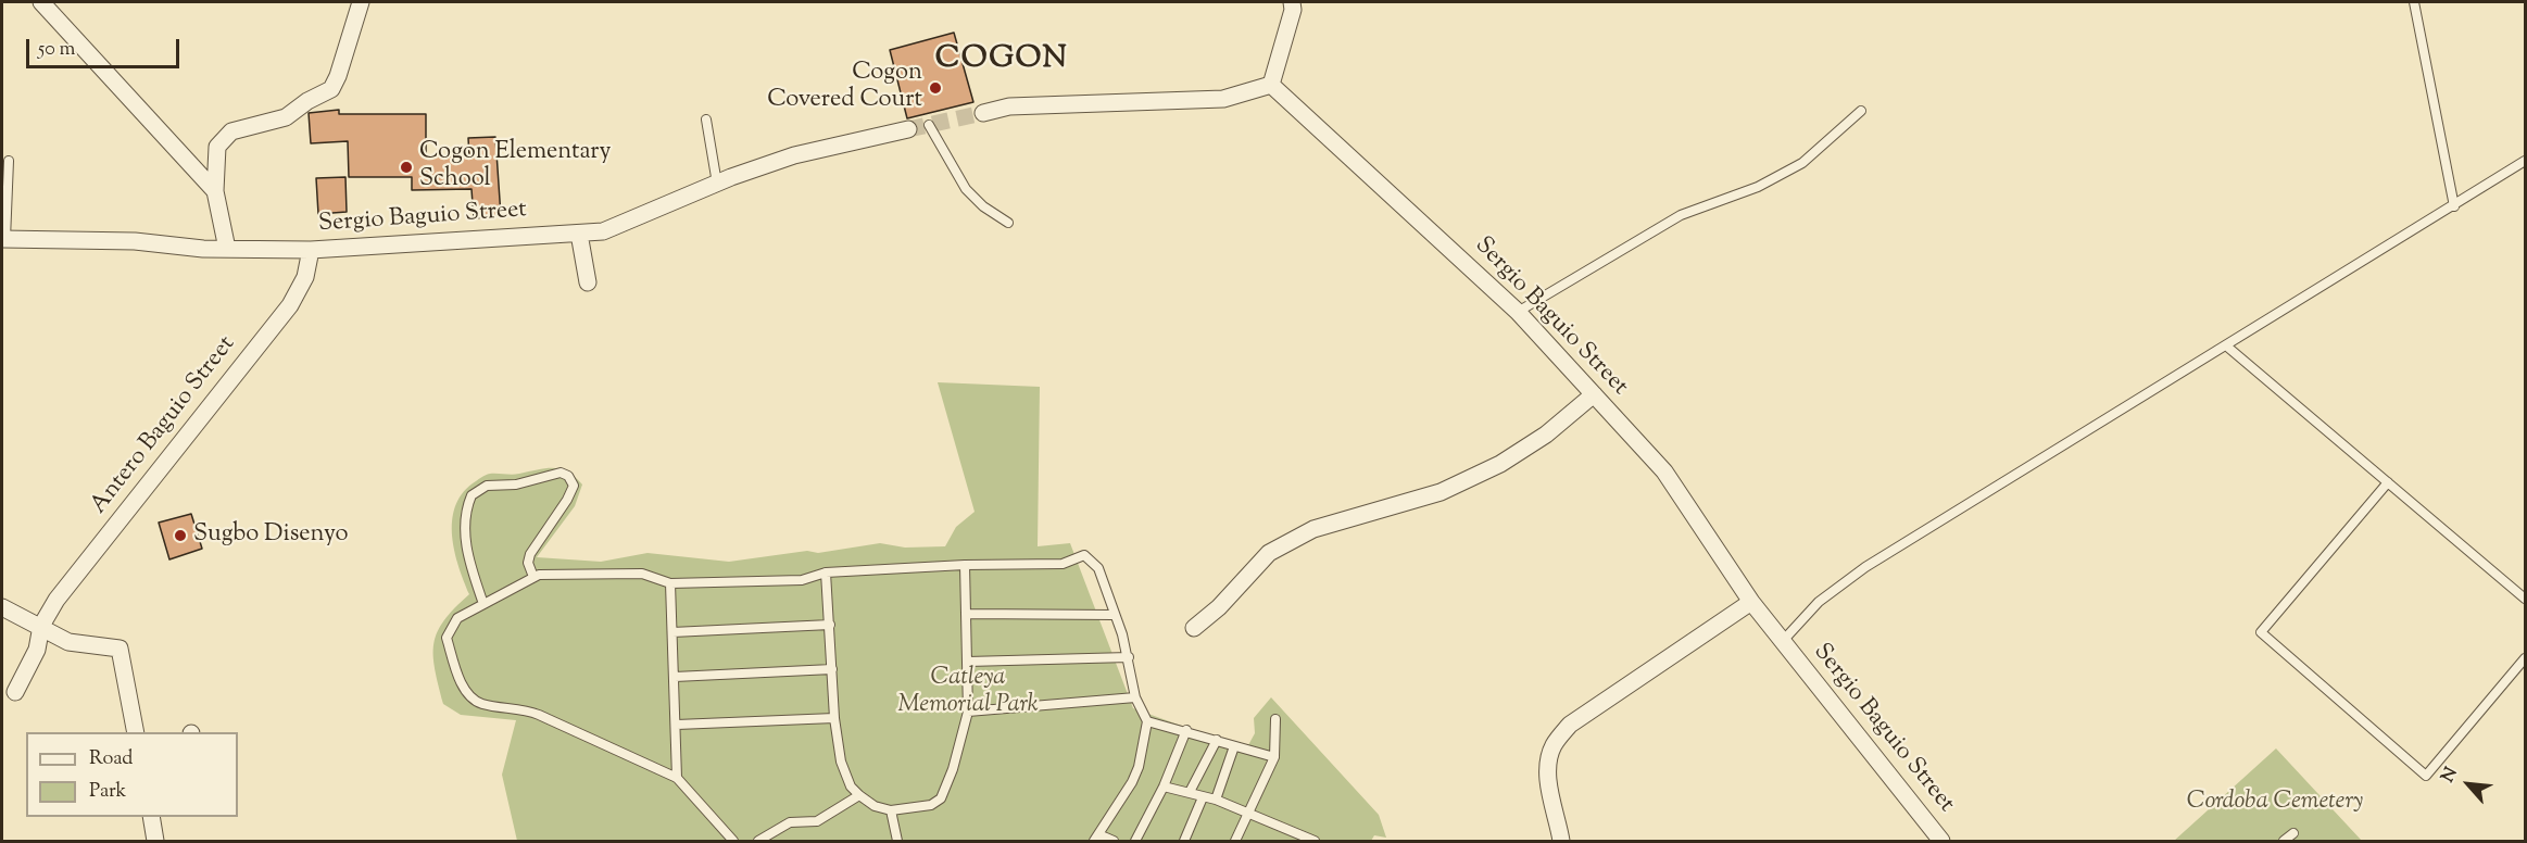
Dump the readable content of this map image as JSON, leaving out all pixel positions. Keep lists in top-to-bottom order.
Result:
{
  "streets": {
    "street": ["Sergio Baguio Street", "Antero Baguio Street"]
  },
  "crossings": [
    ["Sergio Baguio Street", "Antero Baguio Street"]
  ],
  "districts": ["COGON"],
  "parks": ["Catleya Memorial Park", "Cordoba Cemetery"],
  "places": ["Cogon Covered Court", "Cogon Elementary School", "Sugbo Disenyo"],
  "legend": ["Road", "Park"],
  "scale_bar": "50 m",
  "north": "top left"
}
